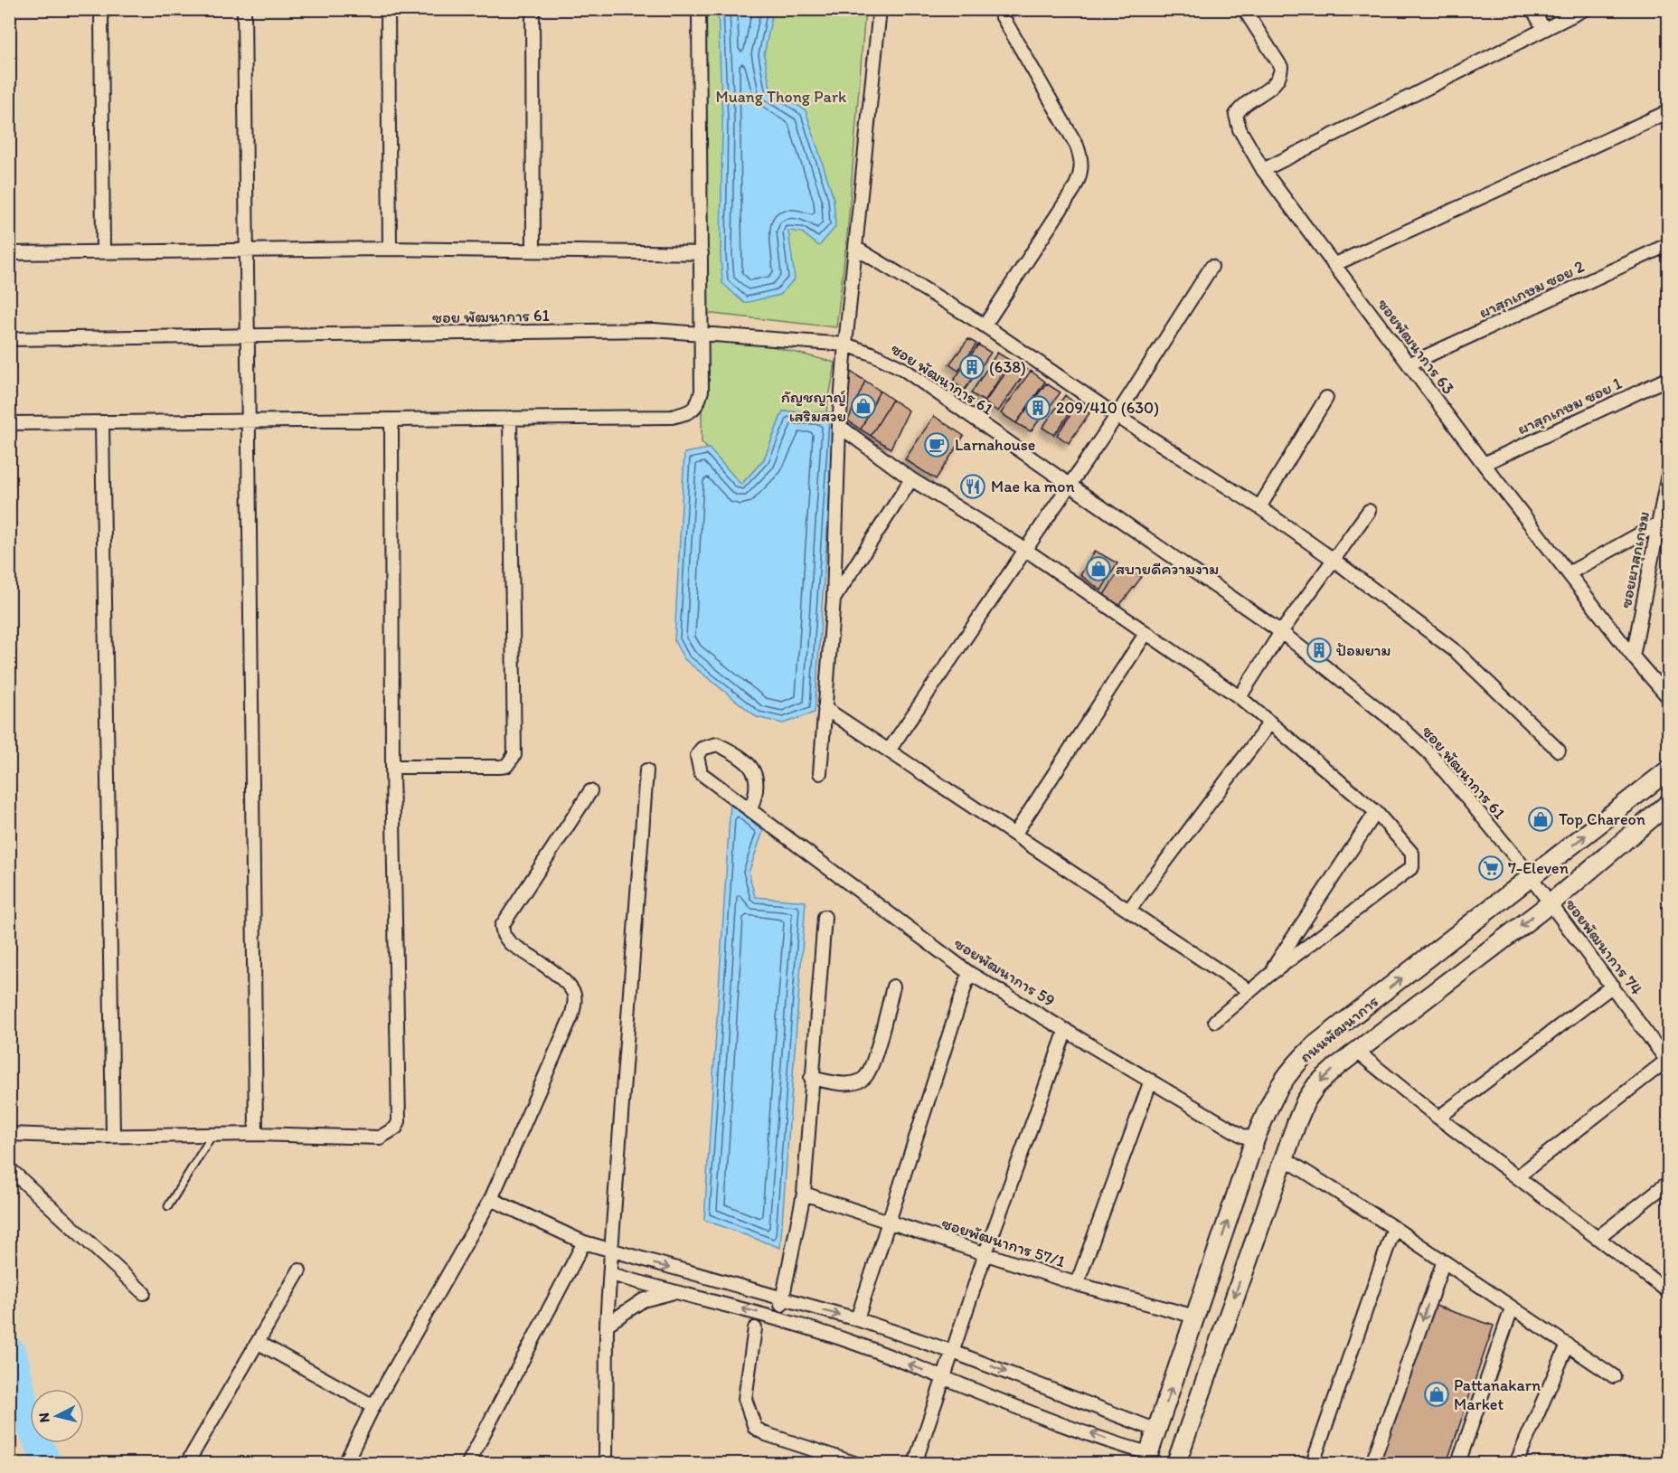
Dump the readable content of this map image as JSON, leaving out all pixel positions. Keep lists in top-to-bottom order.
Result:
{
  "streets": {
    "main road": ["ถนนพัฒนาการ"],
    "street": [
      "ผาสุกเกษม ซอย 2",
      "ซอย พัฒนาการ 61",
      "ซอยพัฒนาการ 63",
      "ผาสุกเกษม ซอย 1",
      "ซอยผาสุกเกษม",
      "ซอยพัฒนาการ 74",
      "ซอยพัฒนาการ 59",
      "ซอยพัฒนาการ 57/1"
    ]
  },
  "crossings": [
    ["ผาสุกเกษม ซอย 2", "ซอยพัฒนาการ 63"],
    ["ซอย พัฒนาการ 61", "ซอยพัฒนาการ 74"],
    ["ซอย พัฒนาการ 61", "ถนนพัฒนาการ"],
    ["ซอยพัฒนาการ 63", "ผาสุกเกษม ซอย 1"],
    ["ซอยพัฒนาการ 63", "ซอยผาสุกเกษม"],
    ["ซอยพัฒนาการ 74", "ถนนพัฒนาการ"],
    ["ซอยพัฒนาการ 59", "ถนนพัฒนาการ"],
    ["ถนนพัฒนาการ", "ซอยพัฒนาการ 57/1"]
  ],
  "parks": ["Muang Thong Park"],
  "places": {
    "building": ["(638)", "209/410 (630)", "ป้อมยาม"],
    "shop": [
      "กัญชญาญ์ เสริมสวย",
      "สบายดีความงาม",
      "Top Chareon",
      "Pattanakarn Market"
    ],
    "cafe": ["Larnahouse"],
    "restaurant": ["Mae ka mon"],
    "supermarket": ["7-Eleven"]
  },
  "north": "left"
}
